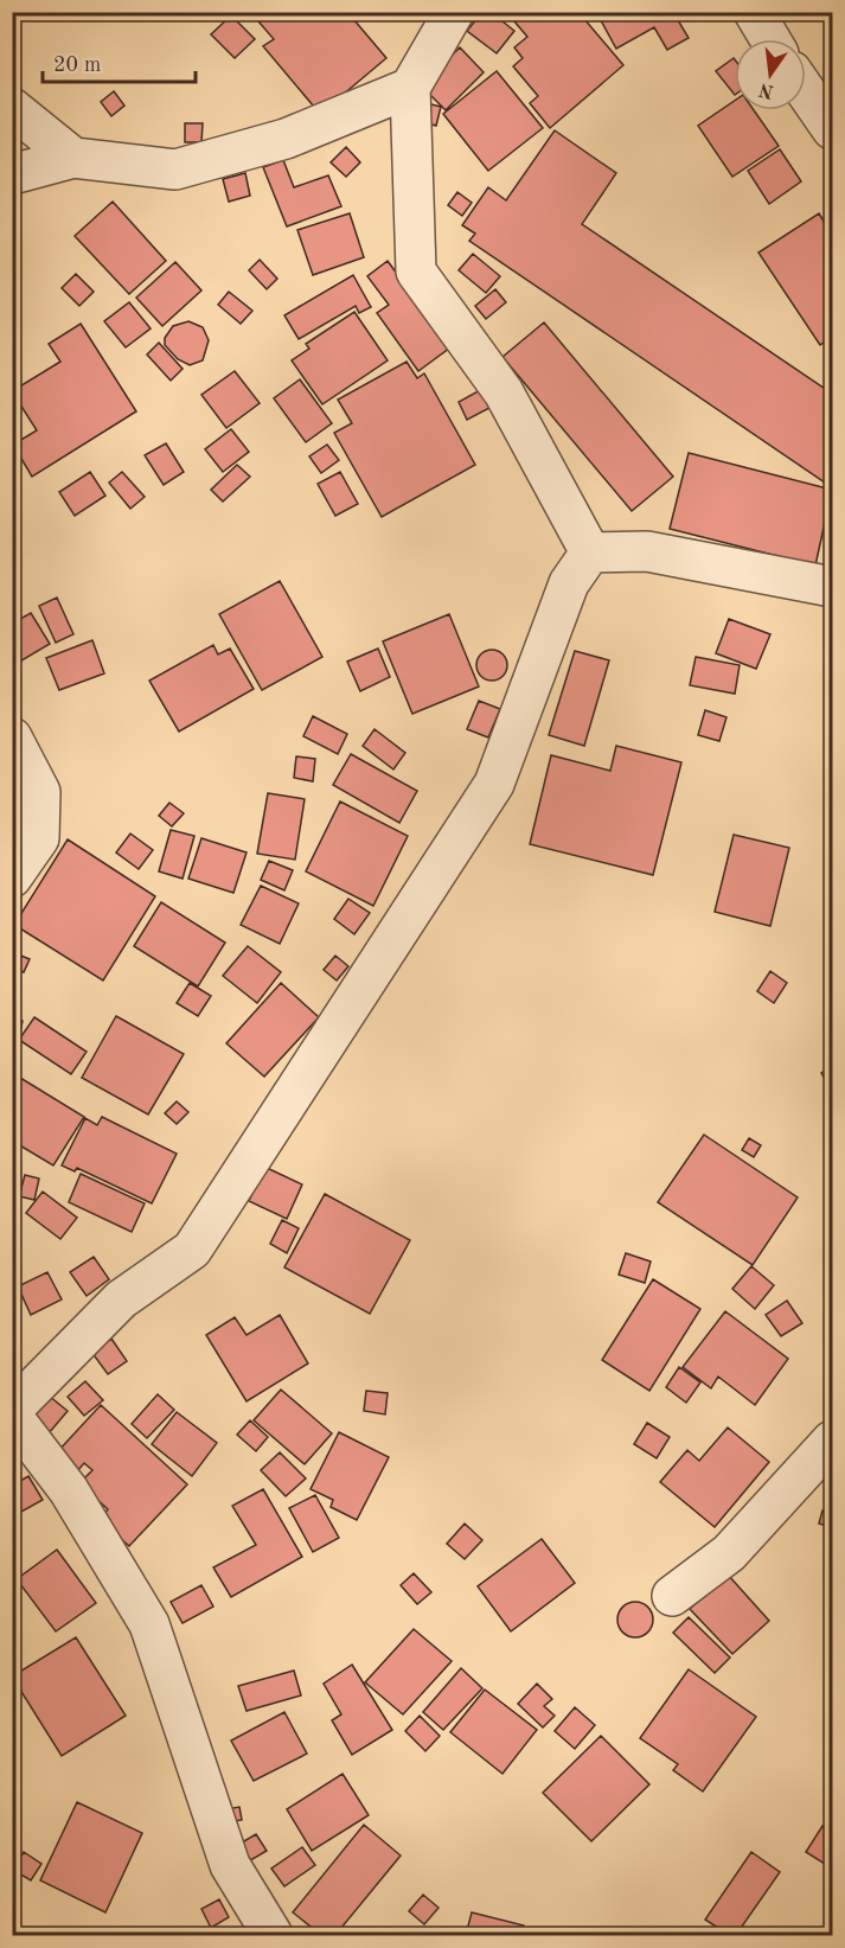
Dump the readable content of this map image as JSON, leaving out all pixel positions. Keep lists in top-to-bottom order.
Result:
{
  "scale_bar": "20 m",
  "north": "bottom"
}
